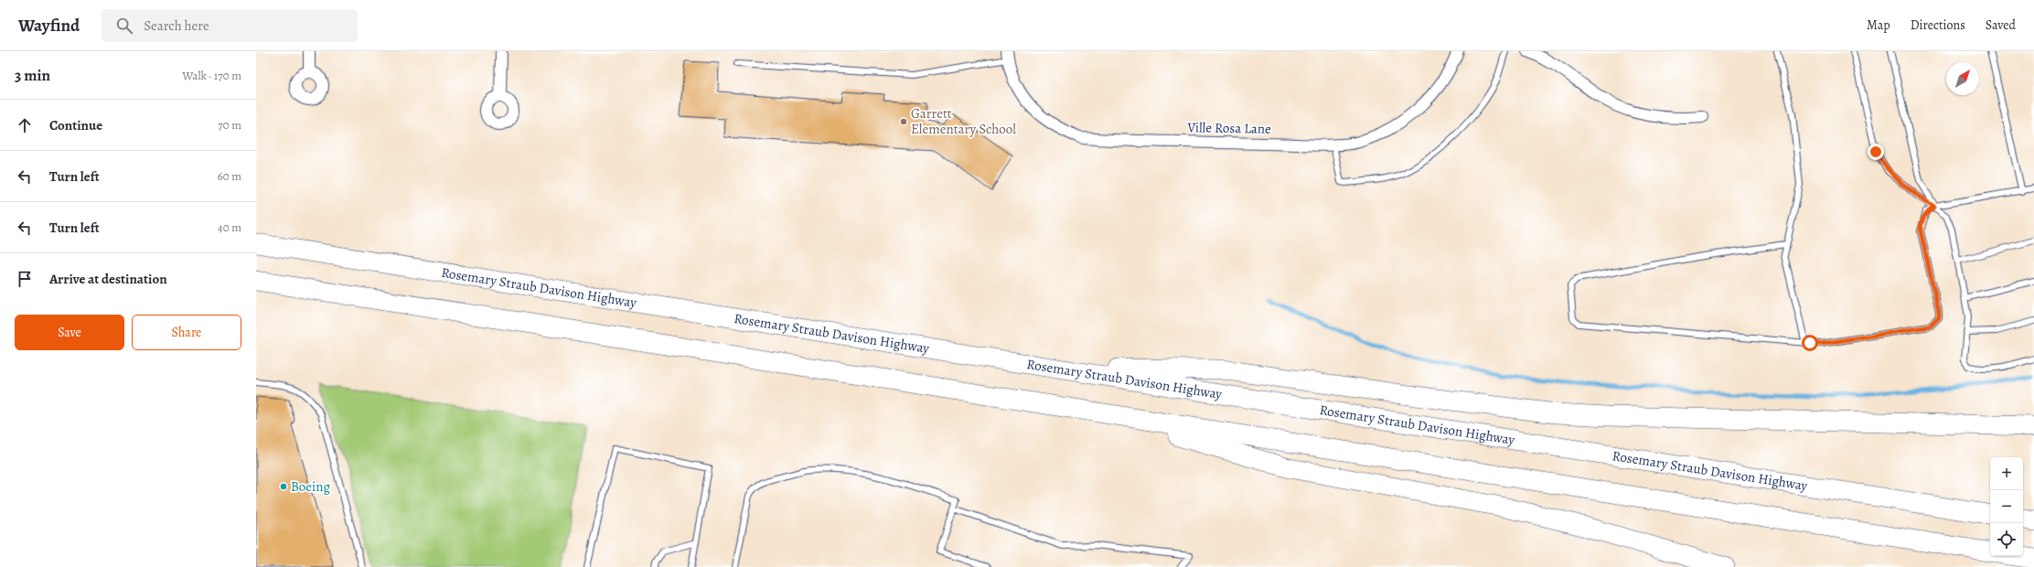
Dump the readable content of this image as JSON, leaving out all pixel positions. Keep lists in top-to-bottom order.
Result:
{
  "streets": {
    "highway": ["Rosemary Straub Davison Highway"],
    "street": ["Ville Rosa Lane"]
  },
  "places": ["Garrett Elementary School", "Boeing"],
  "north": "top right",
  "page": {
    "header": "Wayfind",
    "search": "Search here",
    "nav": ["Map", "Directions", "Saved"],
    "heading": ["3 min", "Walk · 170 m"],
    "list": [
      ["Continue", "70 m"],
      ["Turn left", "60 m"],
      ["Turn left", "40 m"],
      "Arrive at destination"
    ],
    "buttons": ["Save", "Share"],
    "map_buttons": ["+", "−"]
  }
}
